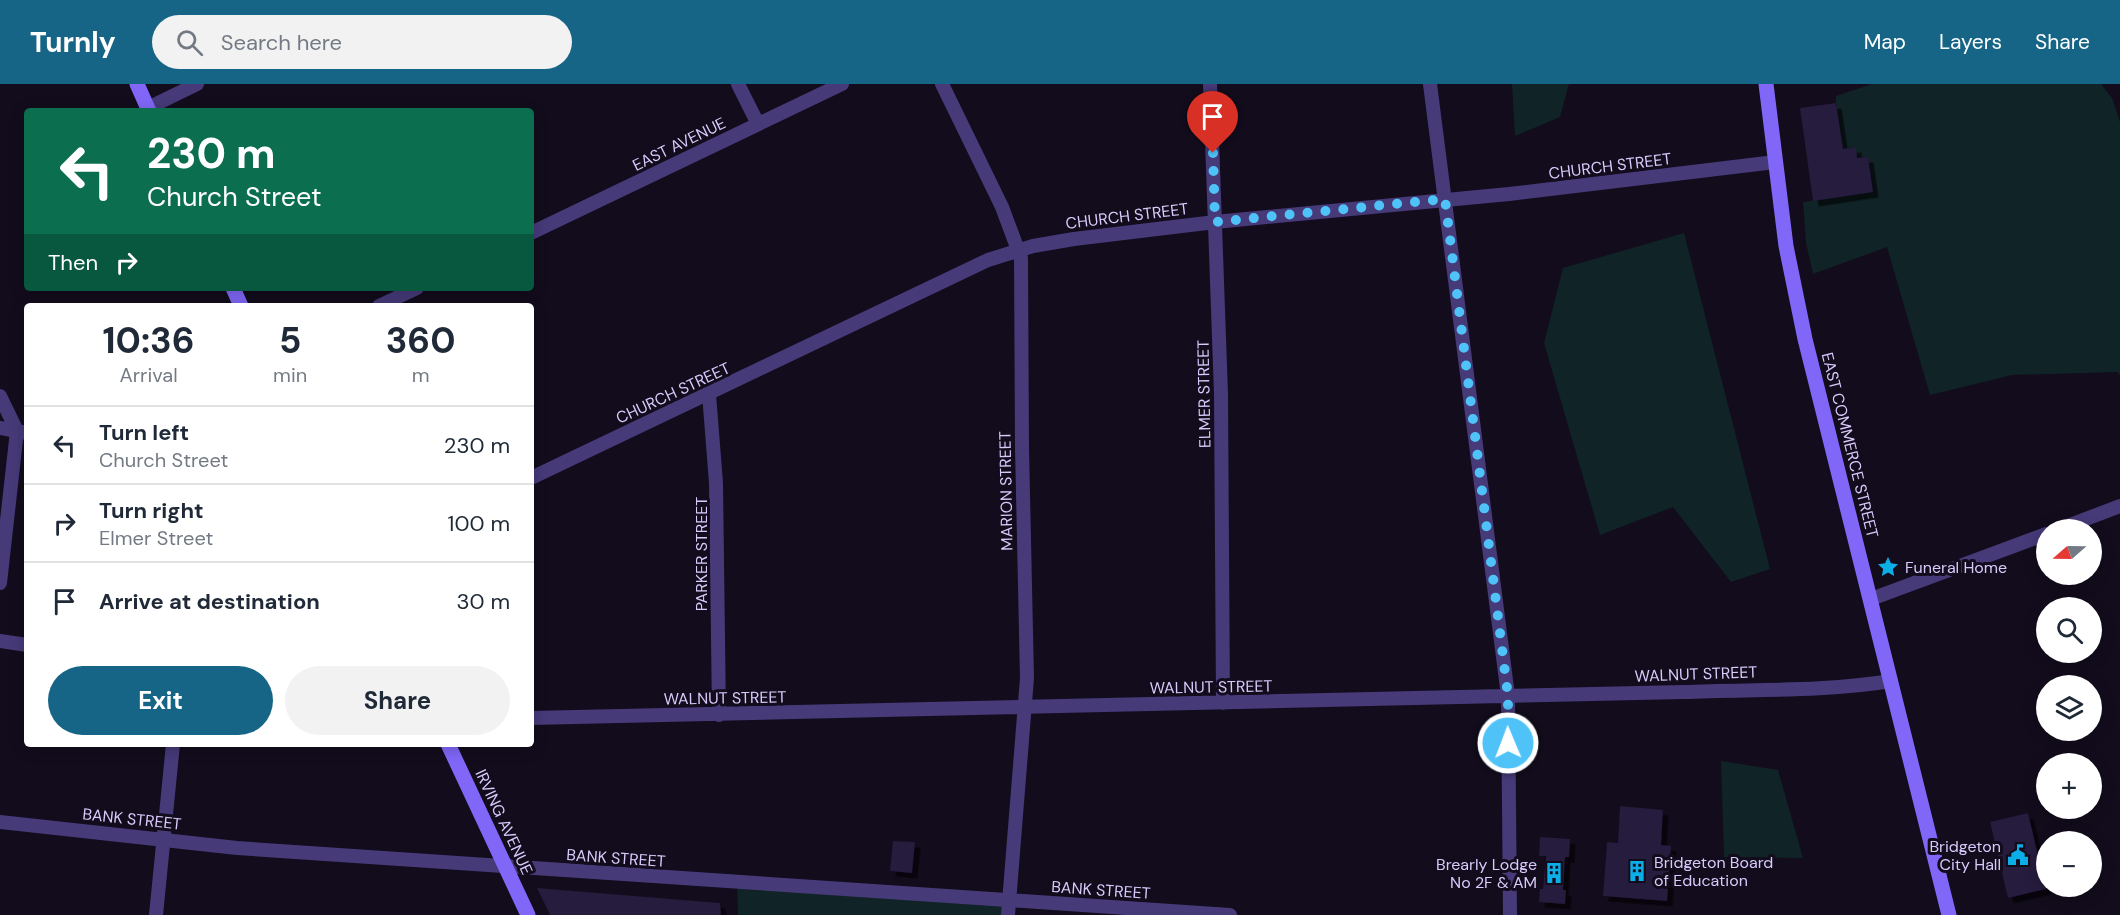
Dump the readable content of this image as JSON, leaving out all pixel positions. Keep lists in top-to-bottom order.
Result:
{
  "streets": {
    "street": [
      "EAST AVENUE",
      "CHURCH STREET",
      "ELMER STREET",
      "EAST COMMERCE STREET",
      "MARION STREET",
      "PARKER STREET",
      "WALNUT STREET",
      "BANK STREET",
      "IRVING AVENUE"
    ]
  },
  "crossings": [
    ["CHURCH STREET", "ELMER STREET"],
    ["CHURCH STREET", "EAST COMMERCE STREET"],
    ["CHURCH STREET", "MARION STREET"],
    ["CHURCH STREET", "PARKER STREET"],
    ["ELMER STREET", "WALNUT STREET"],
    ["EAST COMMERCE STREET", "WALNUT STREET"],
    ["MARION STREET", "WALNUT STREET"],
    ["MARION STREET", "BANK STREET"],
    ["PARKER STREET", "WALNUT STREET"],
    ["BANK STREET", "IRVING AVENUE"]
  ],
  "places": {
    "place": ["Funeral Home"],
    "public building": ["Bridgeton City Hall"],
    "building": ["Bridgeton Board of Education", "Brearly Lodge No 2F & AM"]
  },
  "north": "left",
  "page": {
    "header": "Turnly",
    "search": "Search here",
    "nav": ["Map", "Layers", "Share"],
    "turn": ["230 m", "Church Street"],
    "then": "Then",
    "eta": [
      "10:36",
      "Arrival",
      "5",
      "min",
      "360",
      "m"
    ],
    "list": [
      {
        "name": "Turn left",
        "note": "Church Street",
        "value": "230 m"
      },
      {
        "name": "Turn right",
        "note": "Elmer Street",
        "value": "100 m"
      },
      {
        "name": "Arrive at destination",
        "value": "30 m"
      }
    ],
    "map_buttons": ["+", "−"],
    "buttons": ["Exit", "Share"]
  }
}
